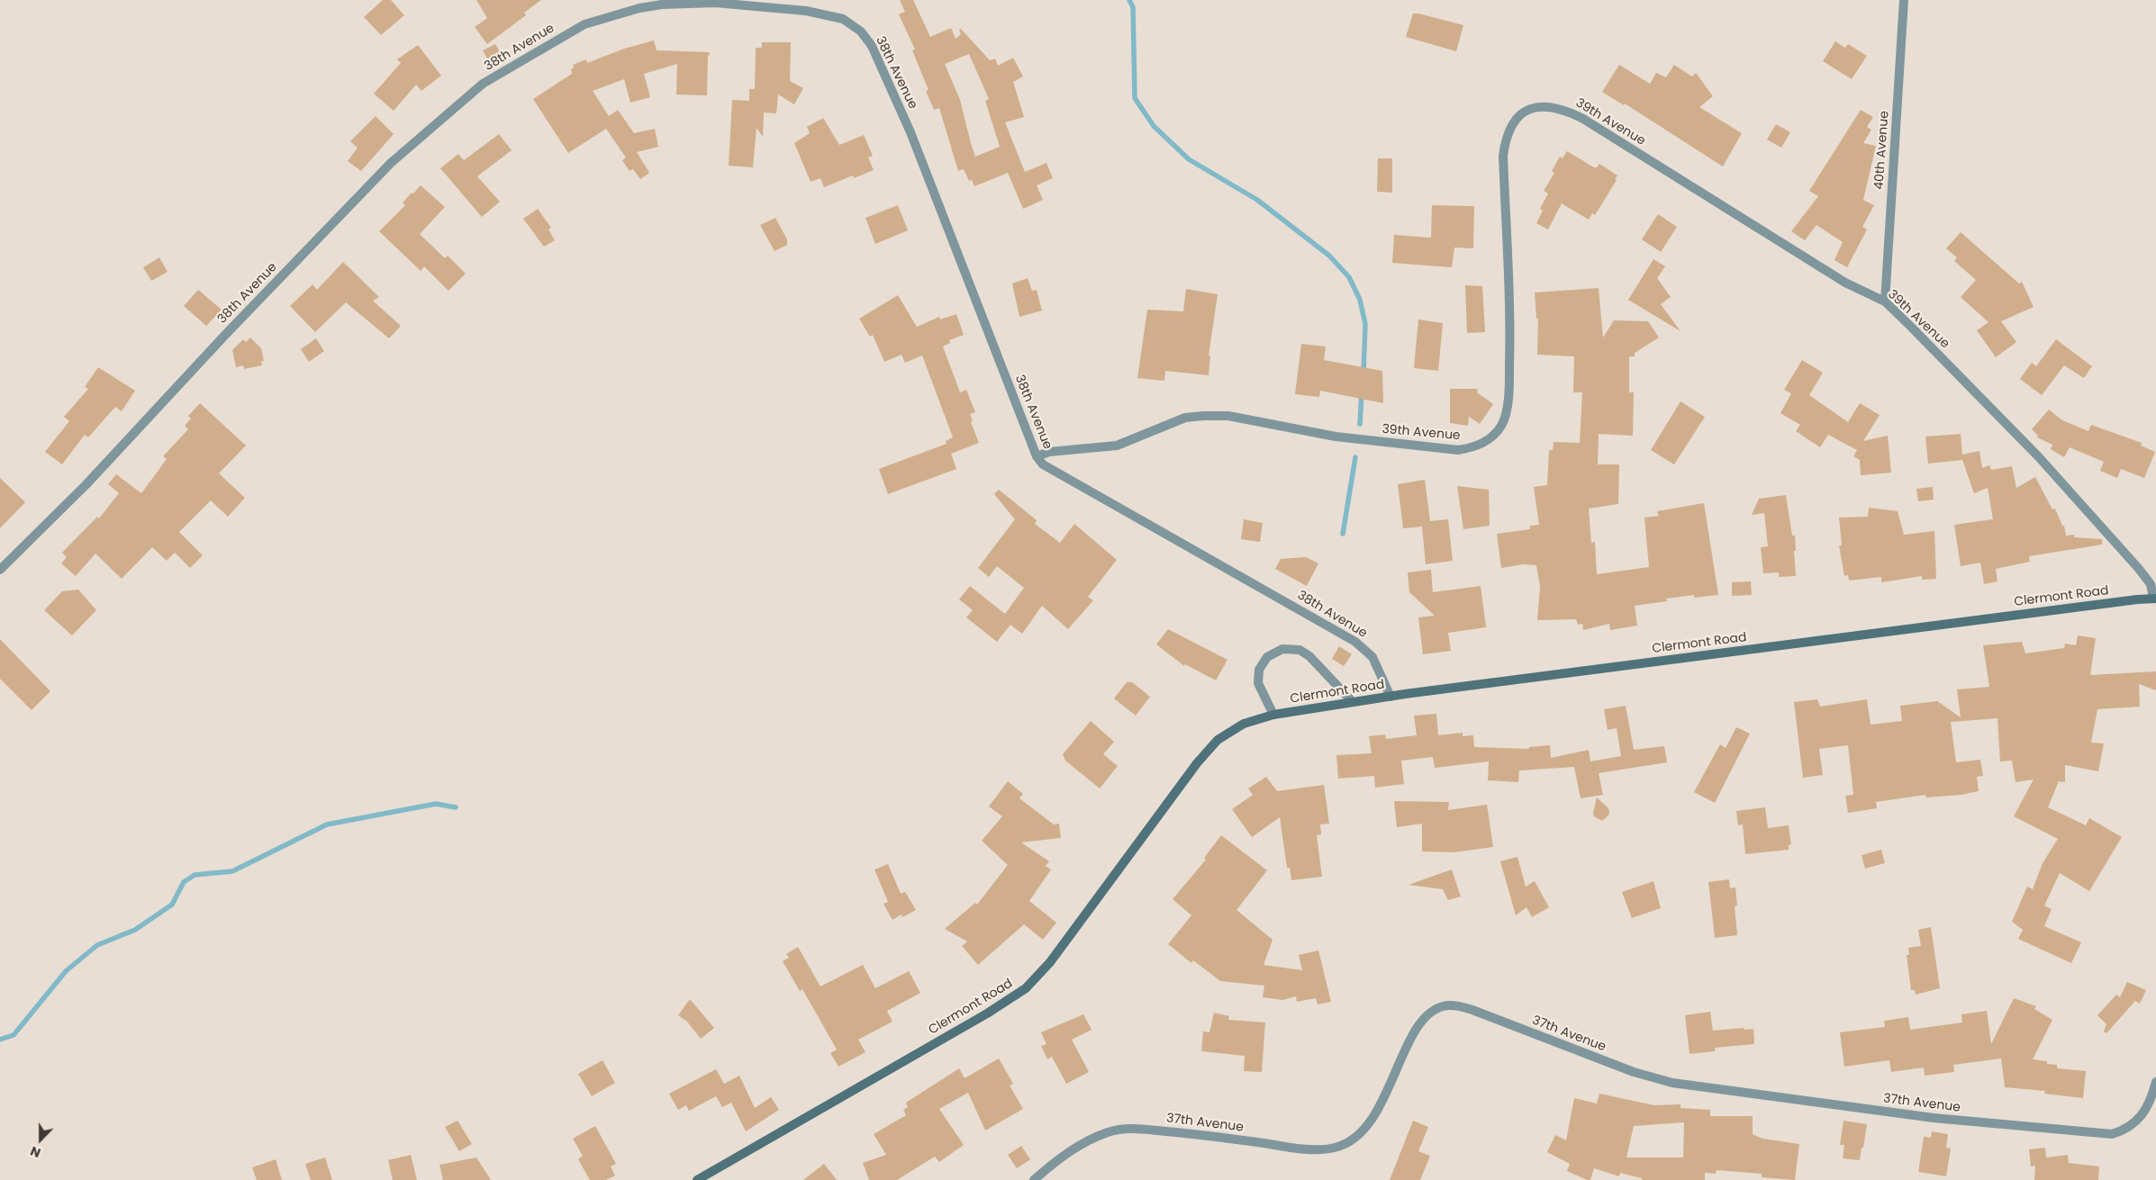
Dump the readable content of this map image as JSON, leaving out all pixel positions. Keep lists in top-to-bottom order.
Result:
{
  "streets": {
    "street": [
      "38th Avenue",
      "39th Avenue",
      "40th Avenue",
      "Clermont Road",
      "37th Avenue"
    ]
  },
  "crossings": [
    ["38th Avenue", "39th Avenue"],
    ["38th Avenue", "Clermont Road"],
    ["39th Avenue", "40th Avenue"],
    ["39th Avenue", "Clermont Road"]
  ],
  "north": "bottom"
}
